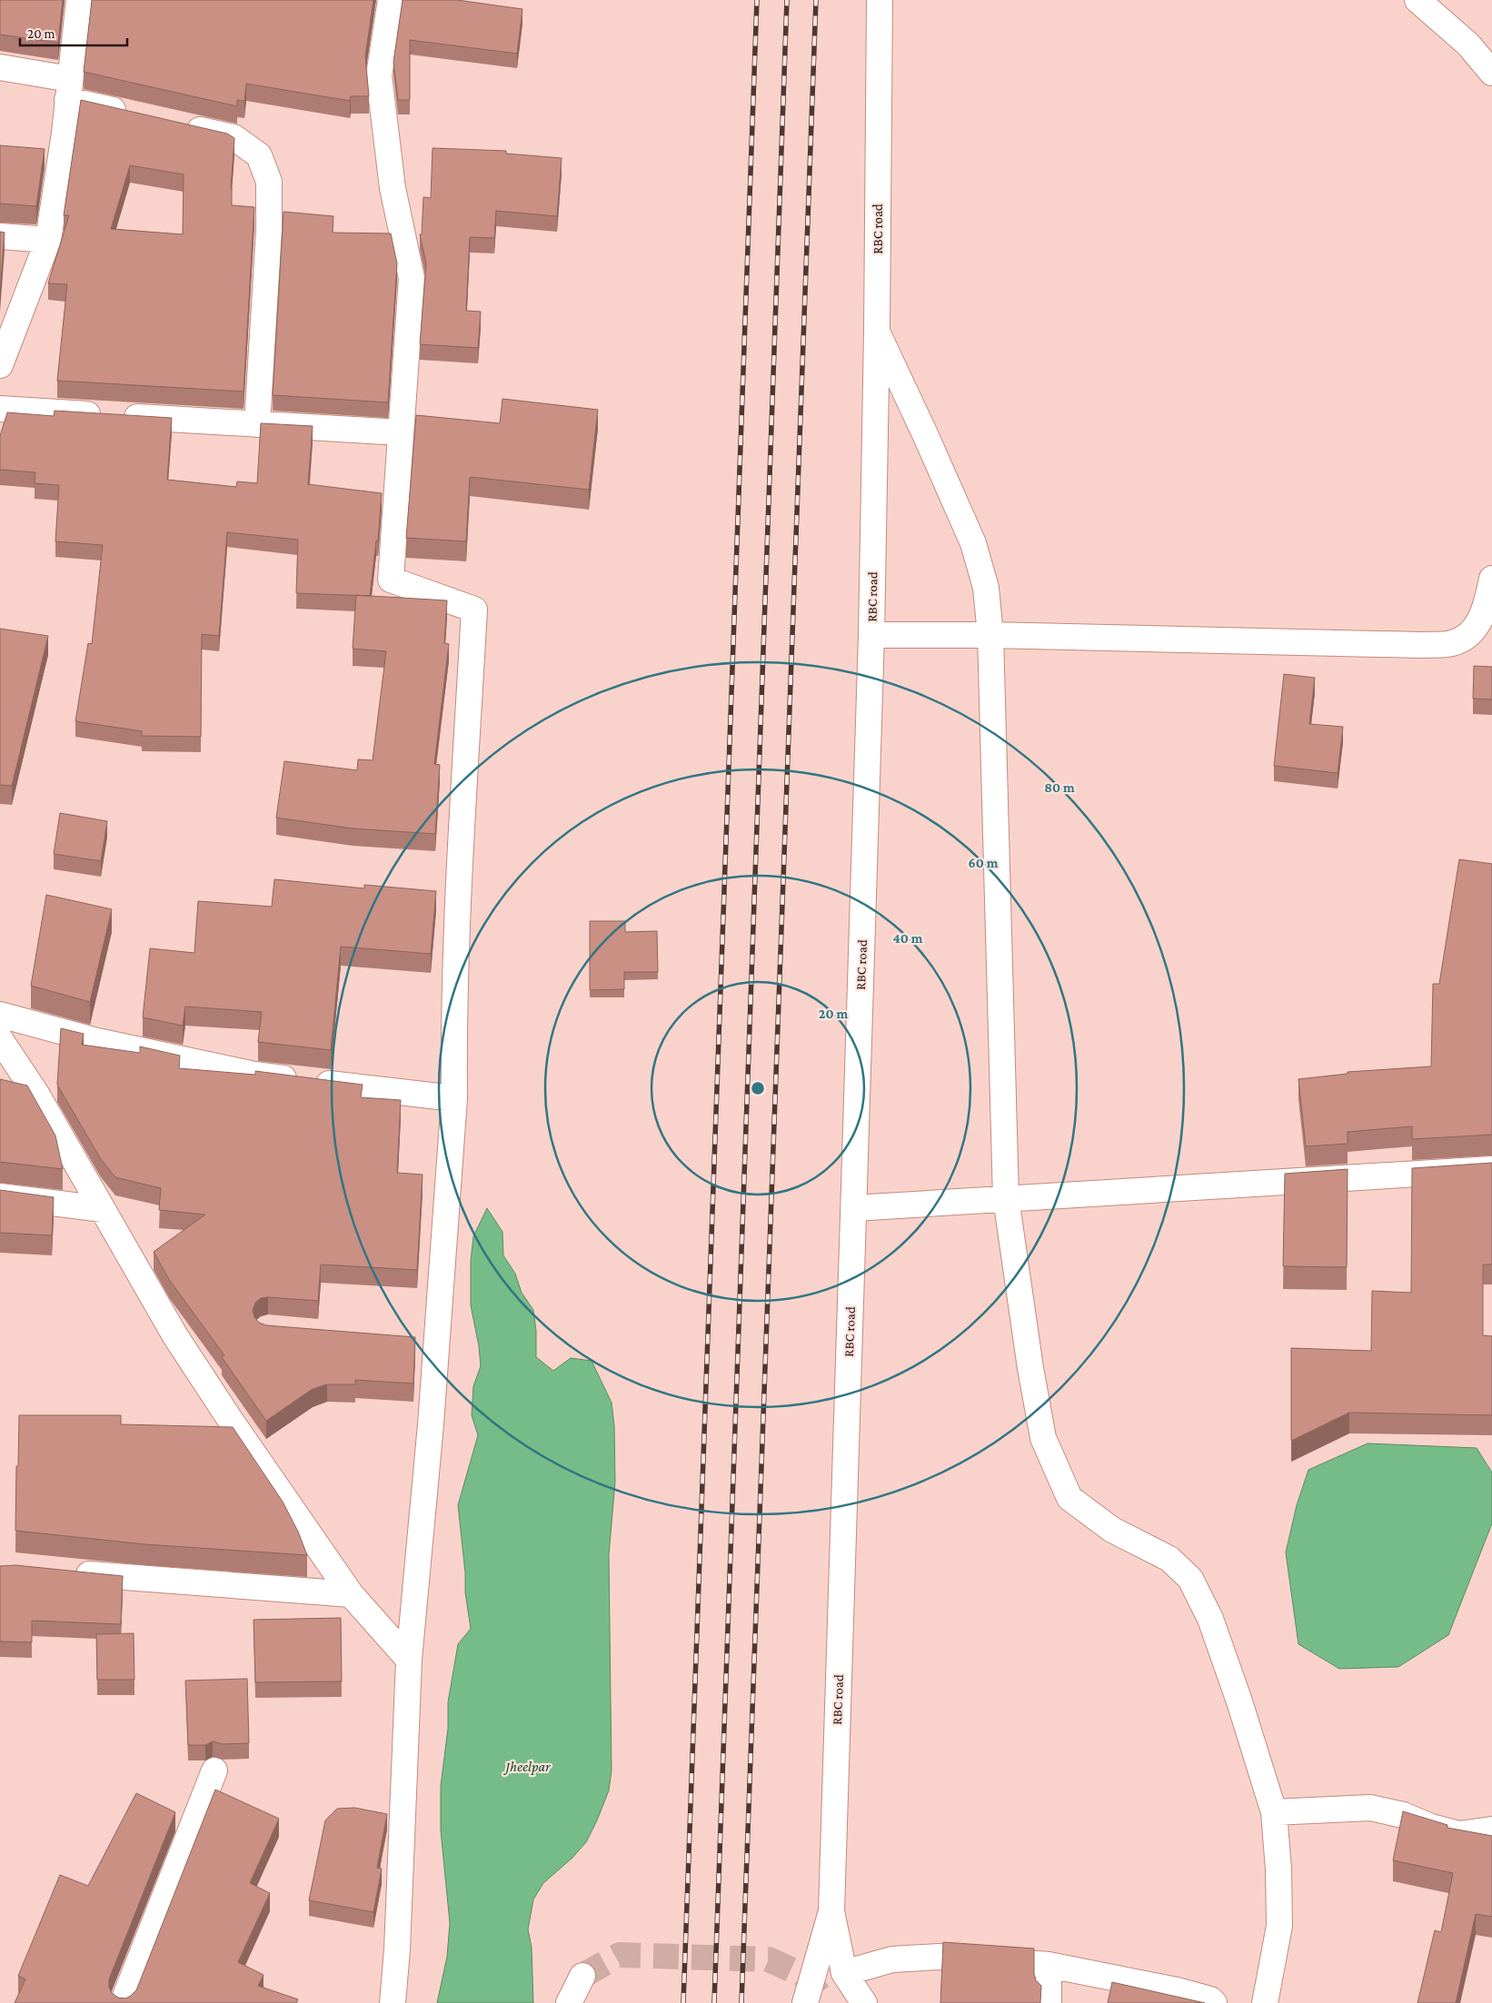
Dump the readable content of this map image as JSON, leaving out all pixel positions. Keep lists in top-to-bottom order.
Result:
{
  "streets": {
    "street": ["RBC road"]
  },
  "water": ["Jheelpar"],
  "scale_bar": "20 m",
  "rings": [
    "80 m",
    "60 m",
    "40 m",
    "20 m"
  ]
}
